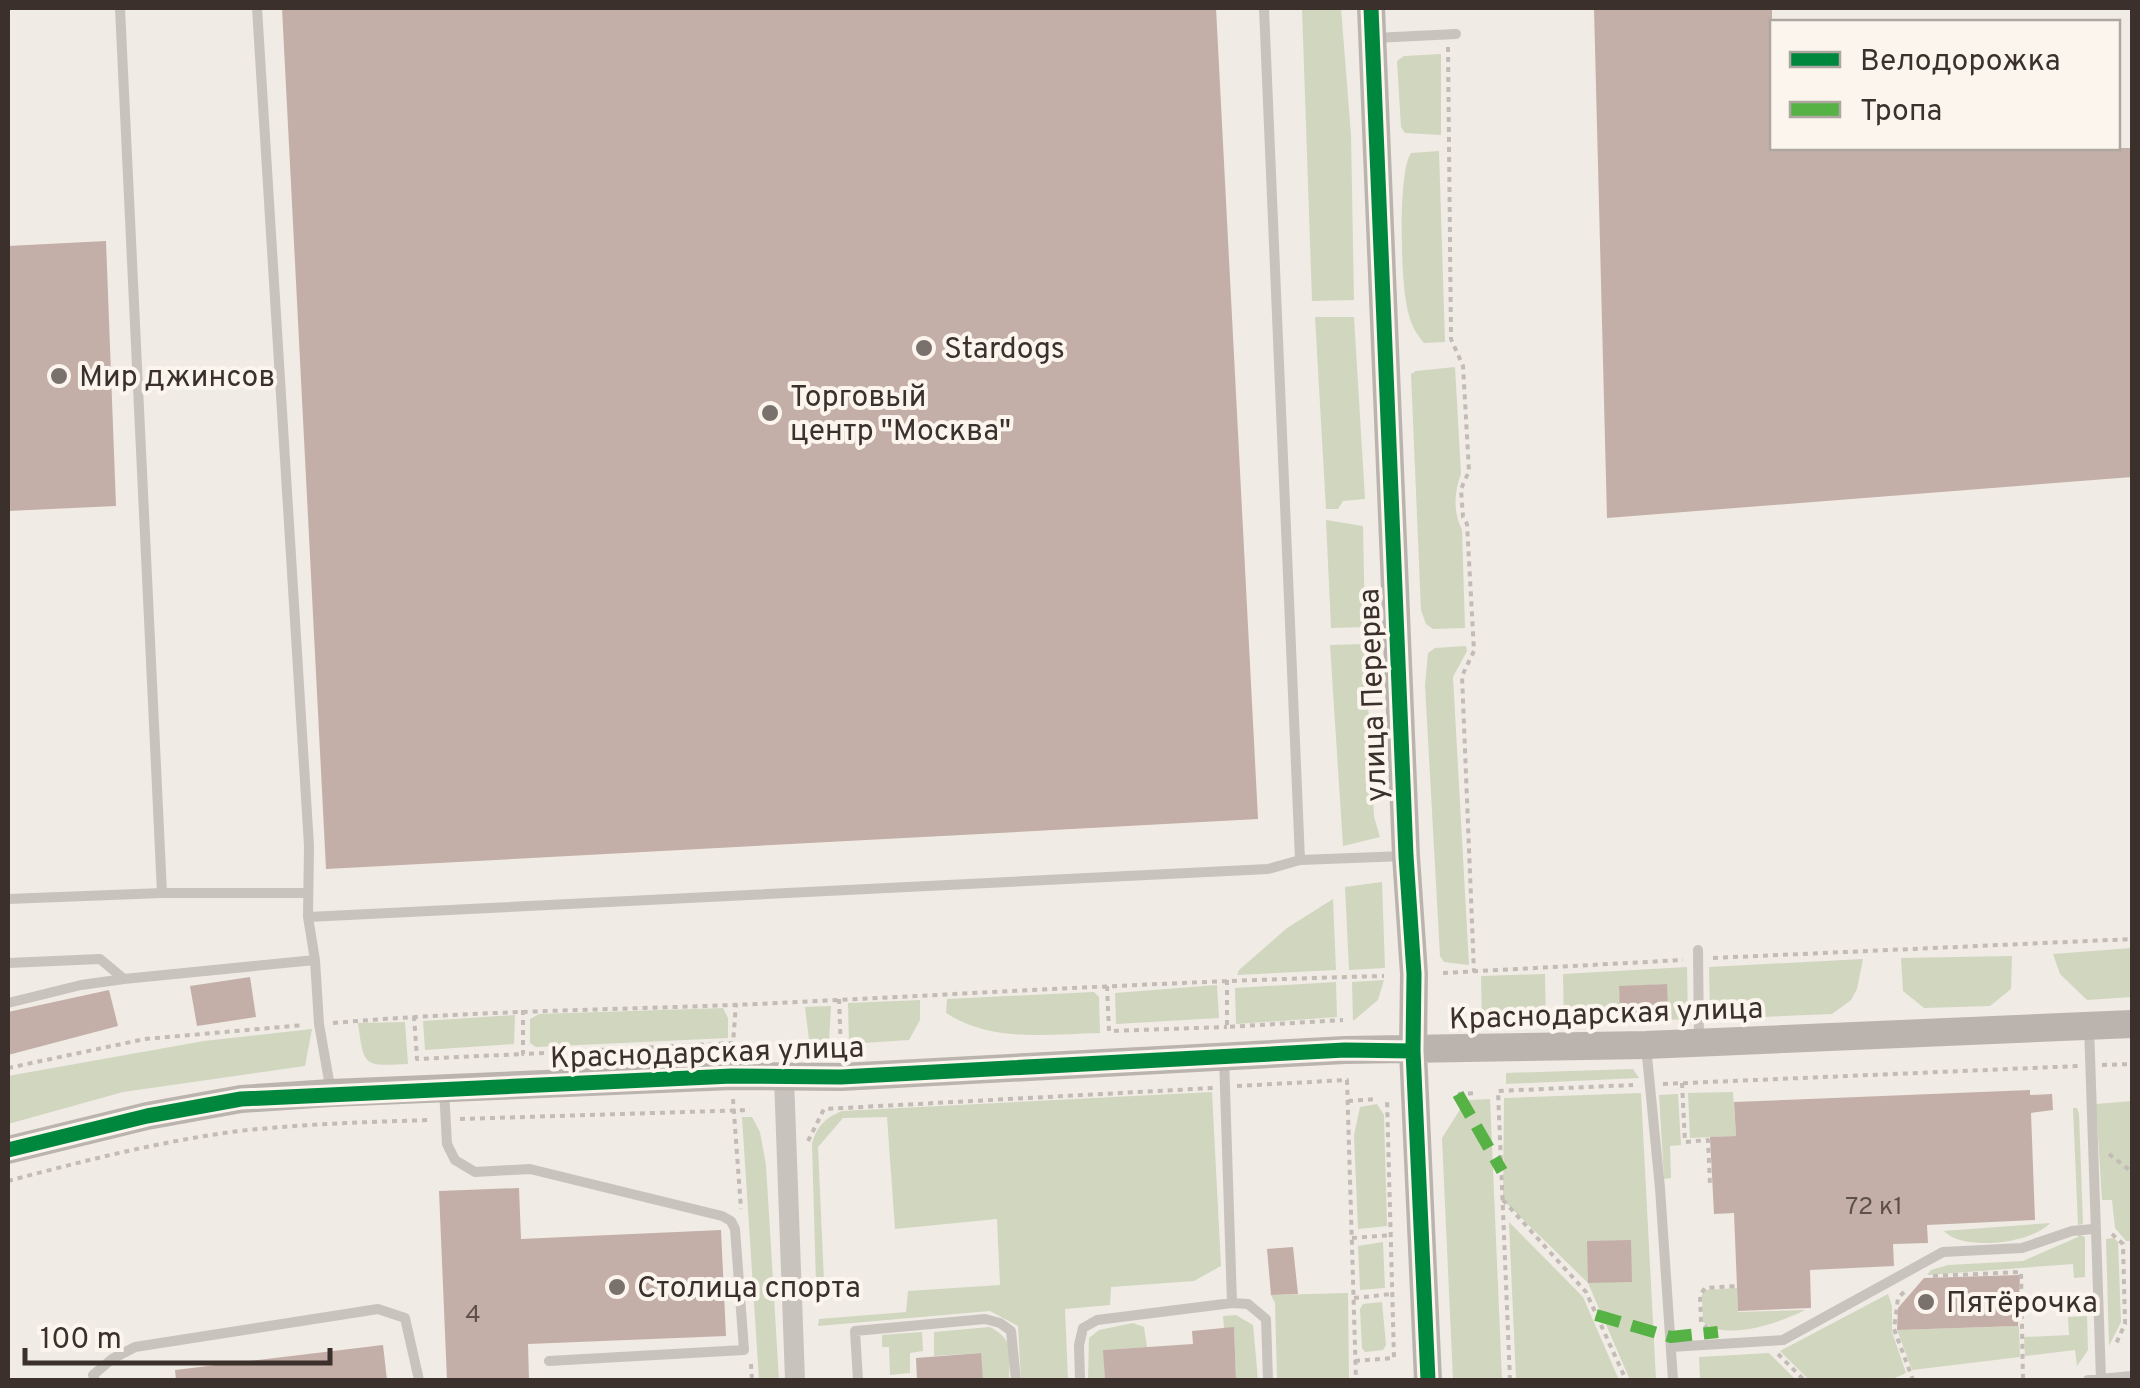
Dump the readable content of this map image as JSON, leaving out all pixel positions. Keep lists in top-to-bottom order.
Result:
{
  "streets": {
    "street": ["улица Перерва", "Краснодарская улица"]
  },
  "crossings": [
    ["улица Перерва", "Краснодарская улица"]
  ],
  "places": [
    "Stardogs",
    "Мир джинсов",
    "Торговый центр \"Москва\"",
    "Столица спорта",
    "Пятёрочка"
  ],
  "house_numbers": ["72 к1", "4"],
  "legend": ["Велодорожка", "Тропа"],
  "scale_bar": "100 m"
}
